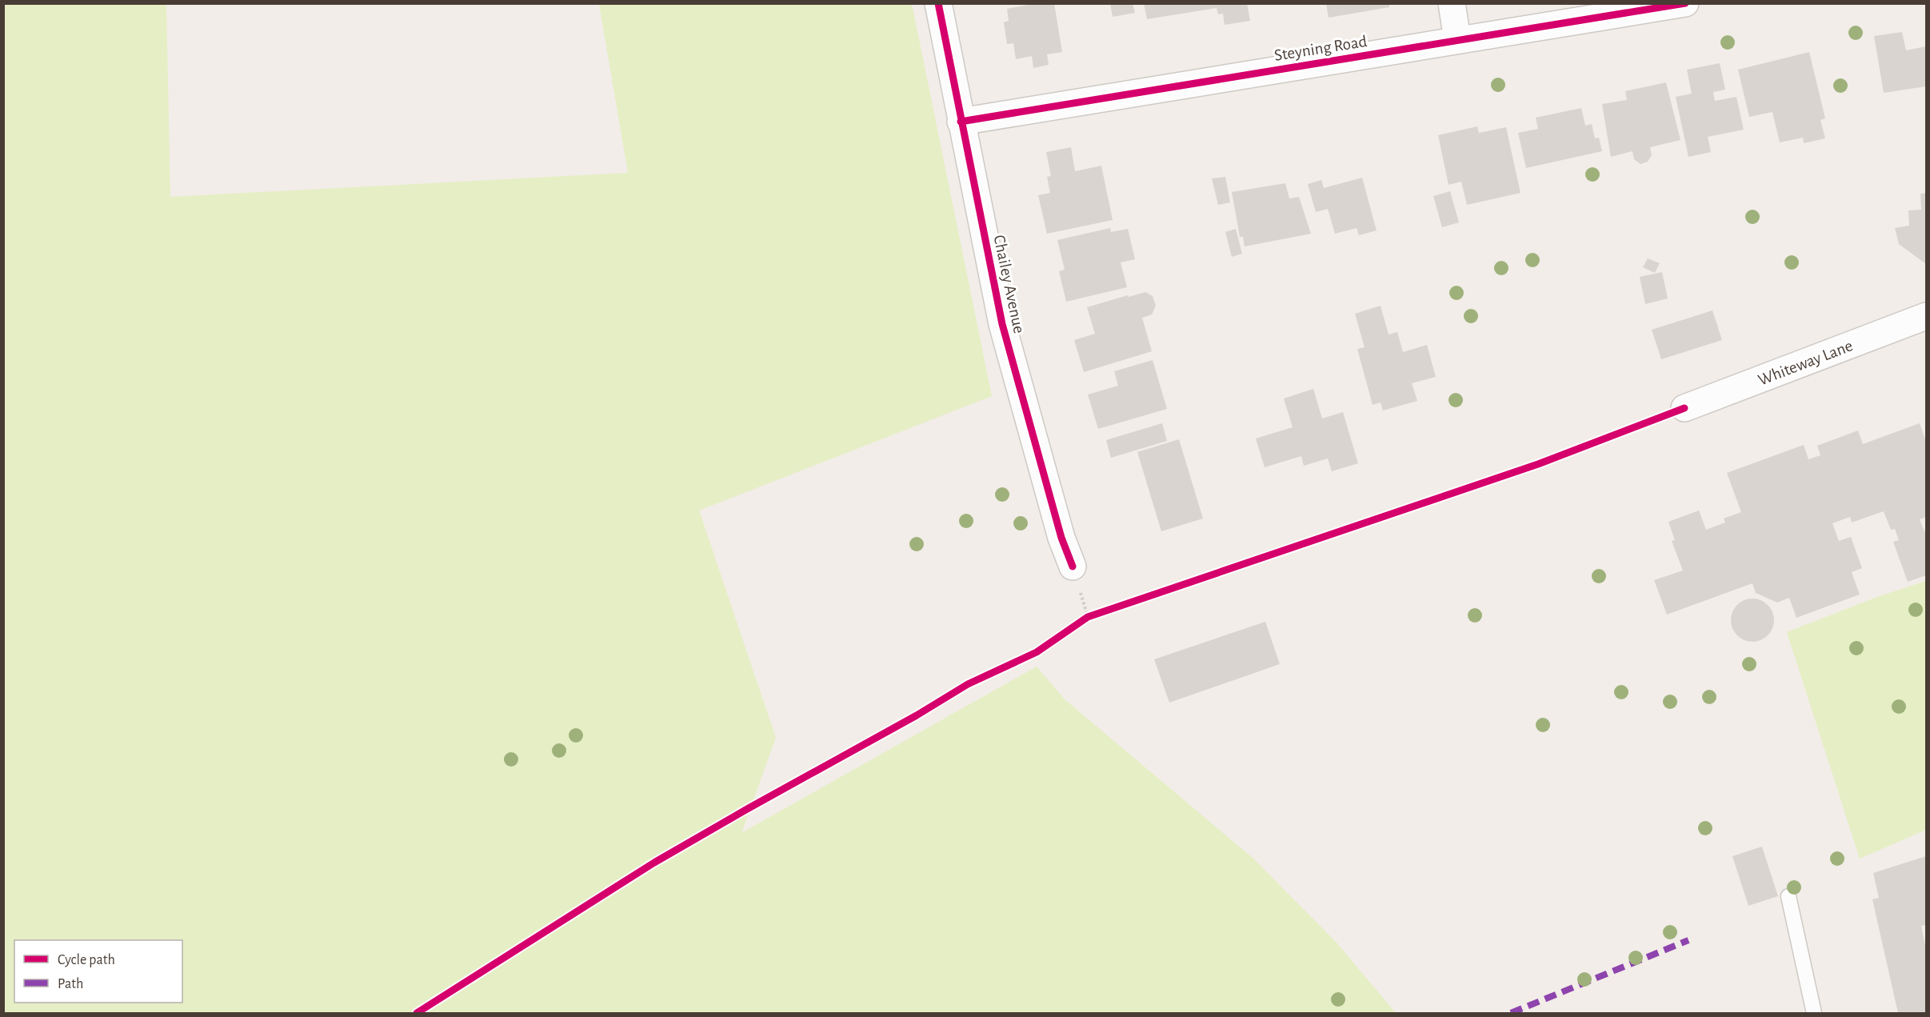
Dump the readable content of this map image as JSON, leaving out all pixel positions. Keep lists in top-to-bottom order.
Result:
{
  "streets": {
    "street": ["Steyning Road", "Chailey Avenue", "Whiteway Lane"]
  },
  "crossings": [
    ["Steyning Road", "Chailey Avenue"]
  ],
  "legend": ["Cycle path", "Path"]
}
